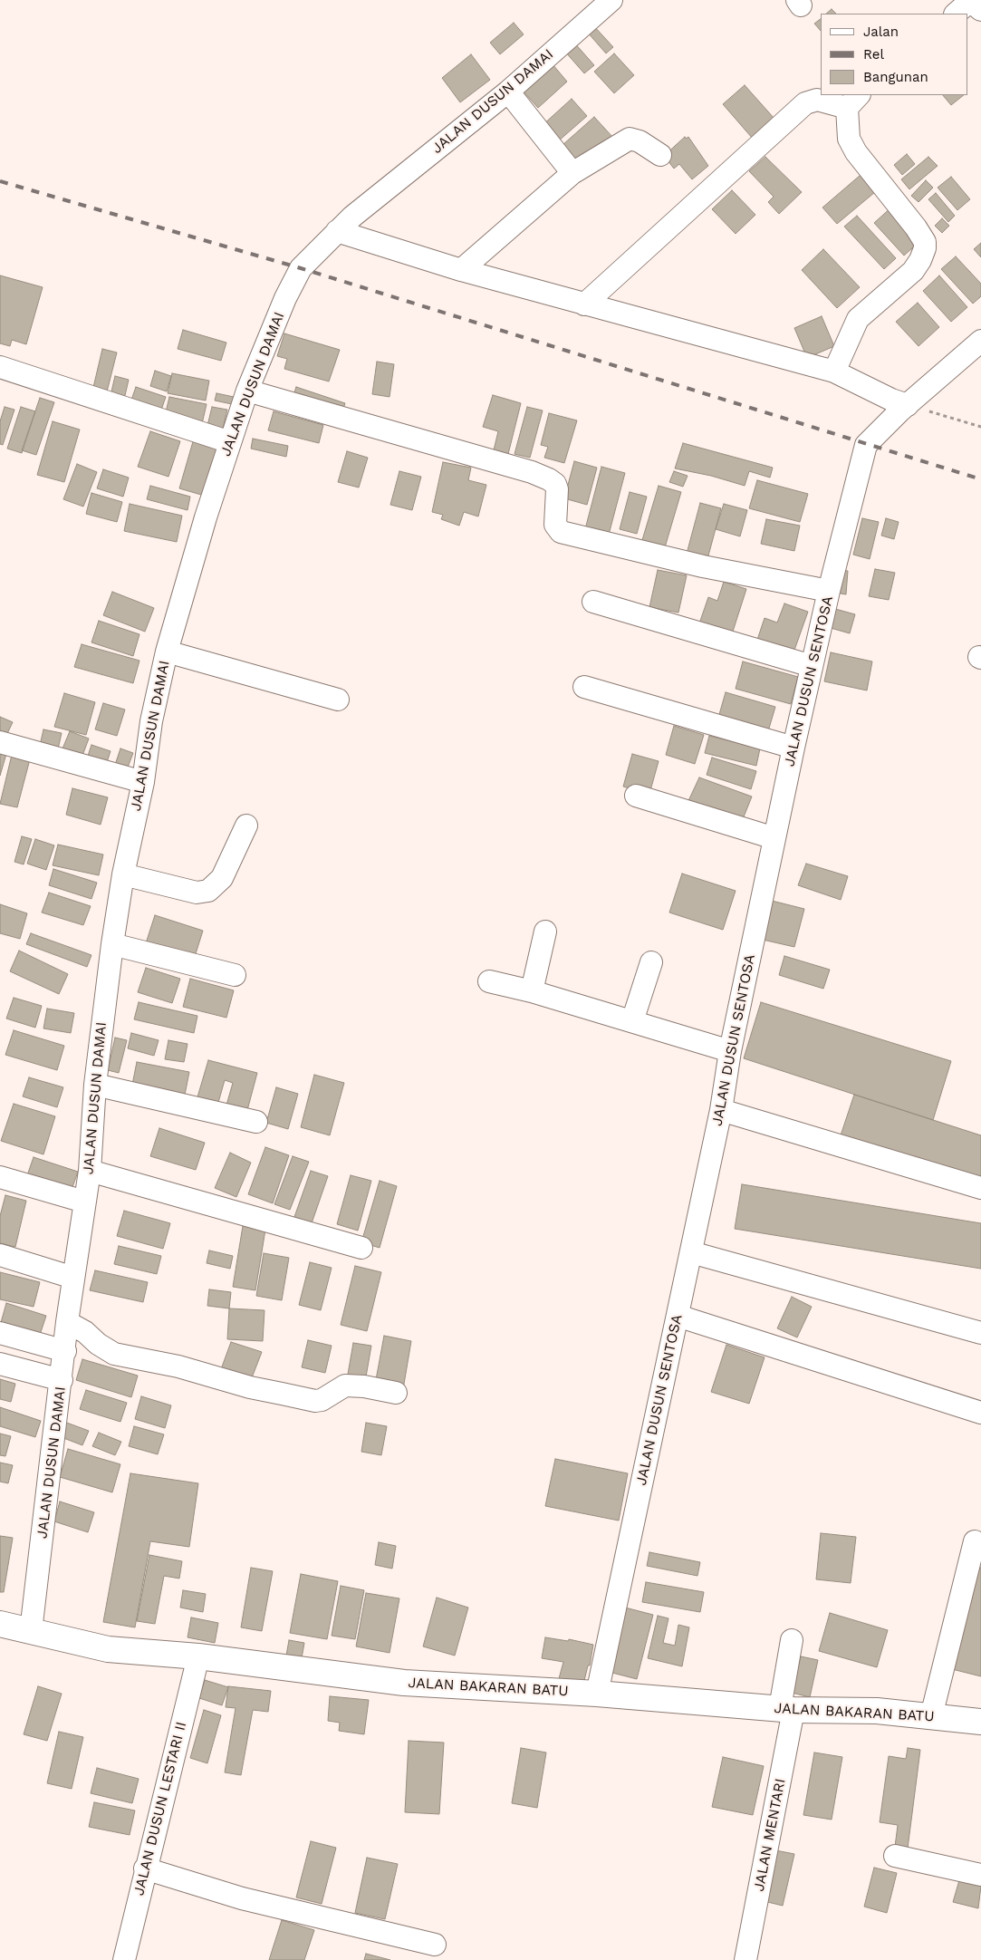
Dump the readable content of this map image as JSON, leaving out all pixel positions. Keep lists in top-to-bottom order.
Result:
{
  "streets": {
    "highway": ["JALAN BAKARAN BATU"],
    "street": [
      "JALAN DUSUN DAMAI",
      "JALAN DUSUN SENTOSA",
      "JALAN DUSUN LESTARI II",
      "JALAN MENTARI"
    ]
  },
  "crossings": [
    ["JALAN DUSUN DAMAI", "JALAN BAKARAN BATU"],
    ["JALAN DUSUN SENTOSA", "JALAN BAKARAN BATU"],
    ["JALAN BAKARAN BATU", "JALAN DUSUN LESTARI II"],
    ["JALAN BAKARAN BATU", "JALAN MENTARI"]
  ],
  "legend": ["Jalan", "Rel", "Bangunan"]
}
